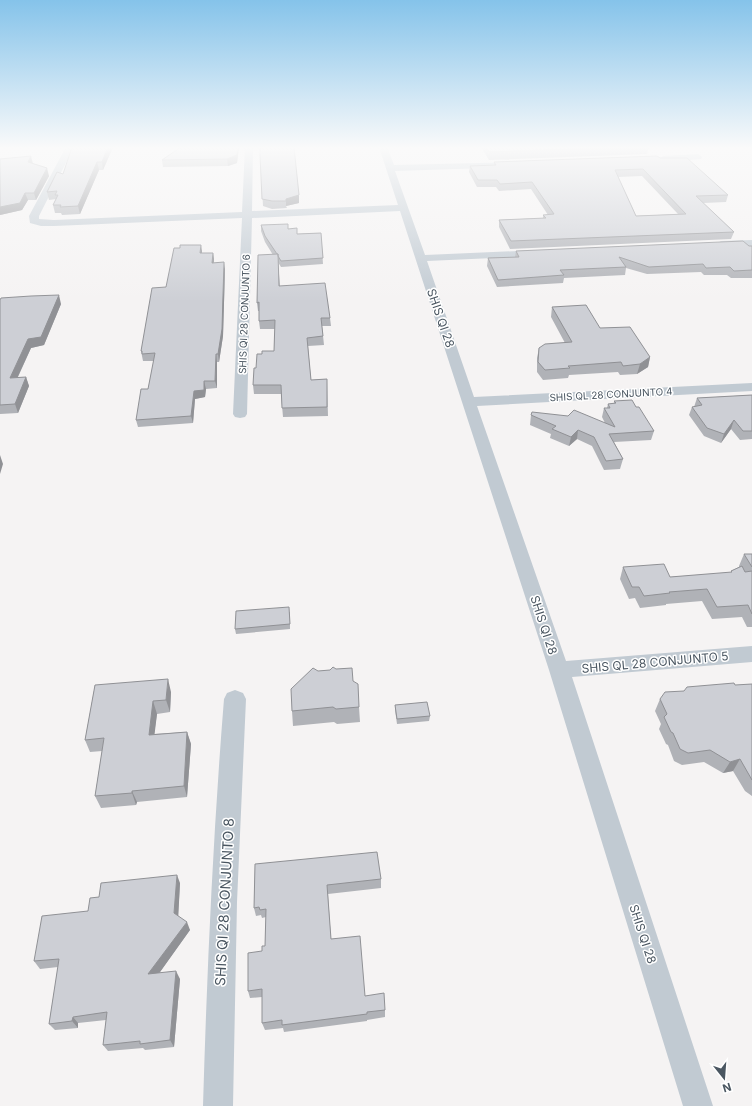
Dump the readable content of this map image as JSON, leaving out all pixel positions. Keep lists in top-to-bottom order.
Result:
{
  "streets": {
    "street": [
      "SHIS QI 28 CONJUNTO 6",
      "SHIS QI 28",
      "SHIS QL 28 CONJUNTO 4",
      "SHIS QL 28 CONJUNTO 5",
      "SHIS QI 28 CONJUNTO 8"
    ]
  },
  "crossings": [
    ["SHIS QI 28", "SHIS QL 28 CONJUNTO 4"],
    ["SHIS QI 28", "SHIS QL 28 CONJUNTO 5"]
  ],
  "north": "bottom"
}
